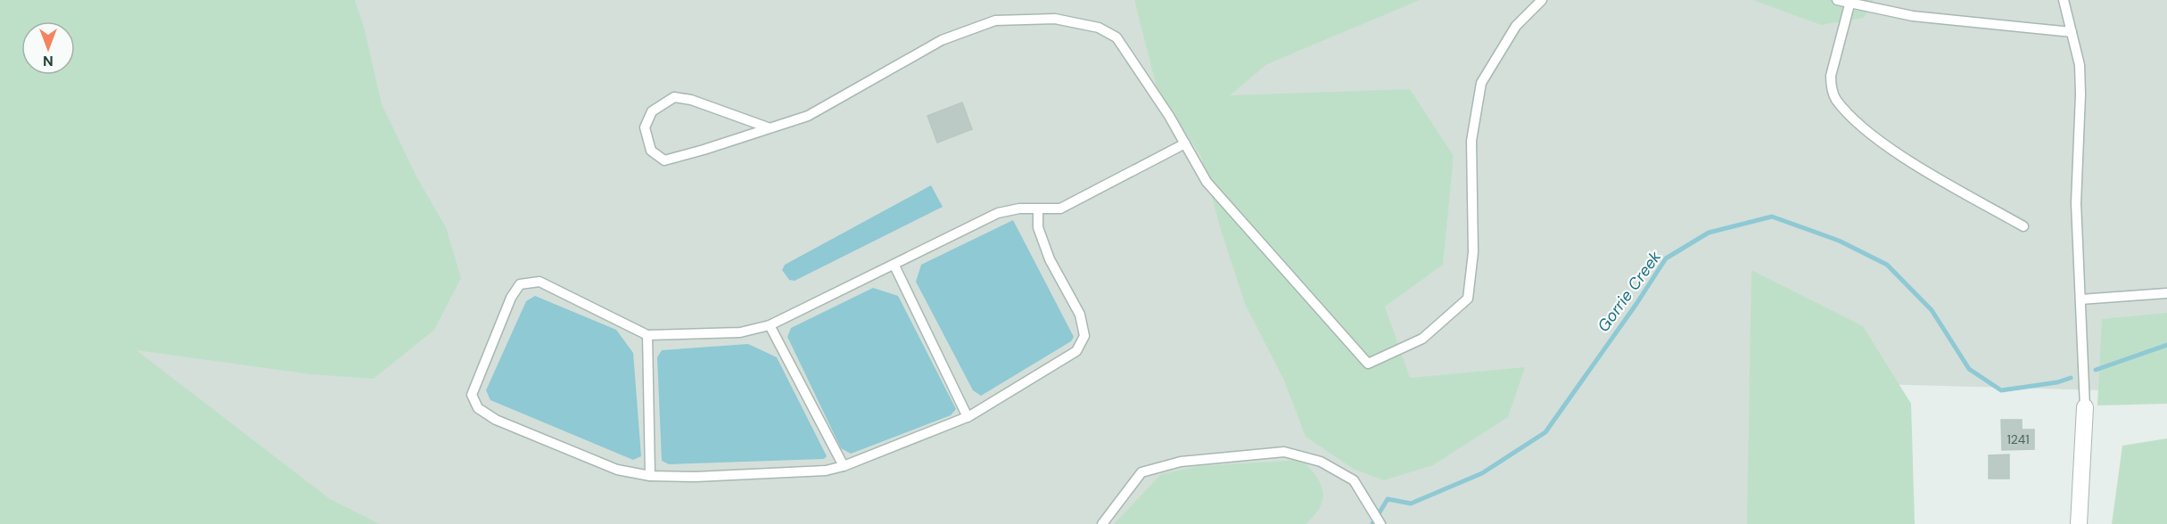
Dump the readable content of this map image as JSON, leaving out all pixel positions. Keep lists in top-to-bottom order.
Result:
{
  "water": ["Gorrie Creek"],
  "house_numbers": ["1241"],
  "north": "bottom"
}
